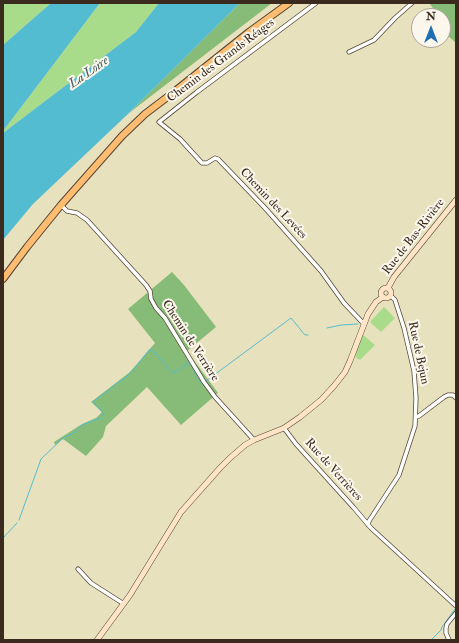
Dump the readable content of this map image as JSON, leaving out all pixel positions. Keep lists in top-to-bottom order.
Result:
{
  "streets": {
    "street": [
      "Chemin des Grands Réages",
      "Chemin des Levées",
      "Rue de Bas-Rivière",
      "Chemin de Verrière",
      "Rue de Bejun",
      "Rue de Verrières"
    ]
  },
  "crossings": [
    ["Chemin des Grands Réages", "Chemin des Levées"],
    ["Rue de Bas-Rivière", "Rue de Bejun"],
    ["Rue de Bejun", "Rue de Verrières"]
  ],
  "water": ["La Loire"],
  "north": "top"
}
